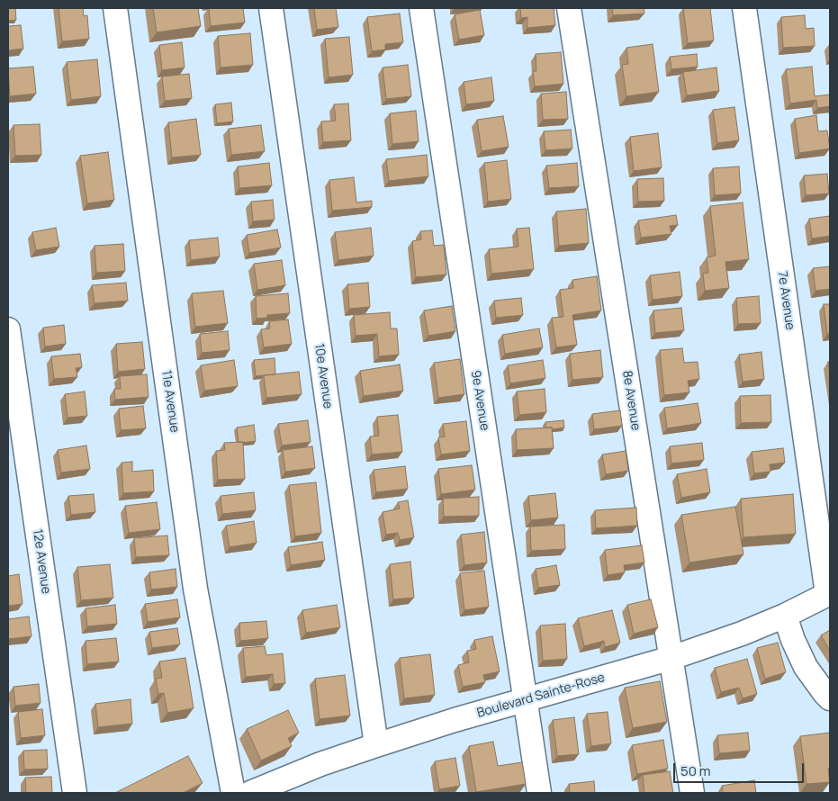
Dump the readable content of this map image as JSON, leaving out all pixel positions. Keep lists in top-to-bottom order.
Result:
{
  "streets": {
    "street": [
      "7e Avenue",
      "10e Avenue",
      "9e Avenue",
      "8e Avenue",
      "11e Avenue",
      "12e Avenue",
      "Boulevard Sainte-Rose"
    ]
  },
  "crossings": [
    ["7e Avenue", "Boulevard Sainte-Rose"],
    ["10e Avenue", "Boulevard Sainte-Rose"],
    ["9e Avenue", "Boulevard Sainte-Rose"],
    ["8e Avenue", "Boulevard Sainte-Rose"]
  ],
  "scale_bar": "50 m"
}
